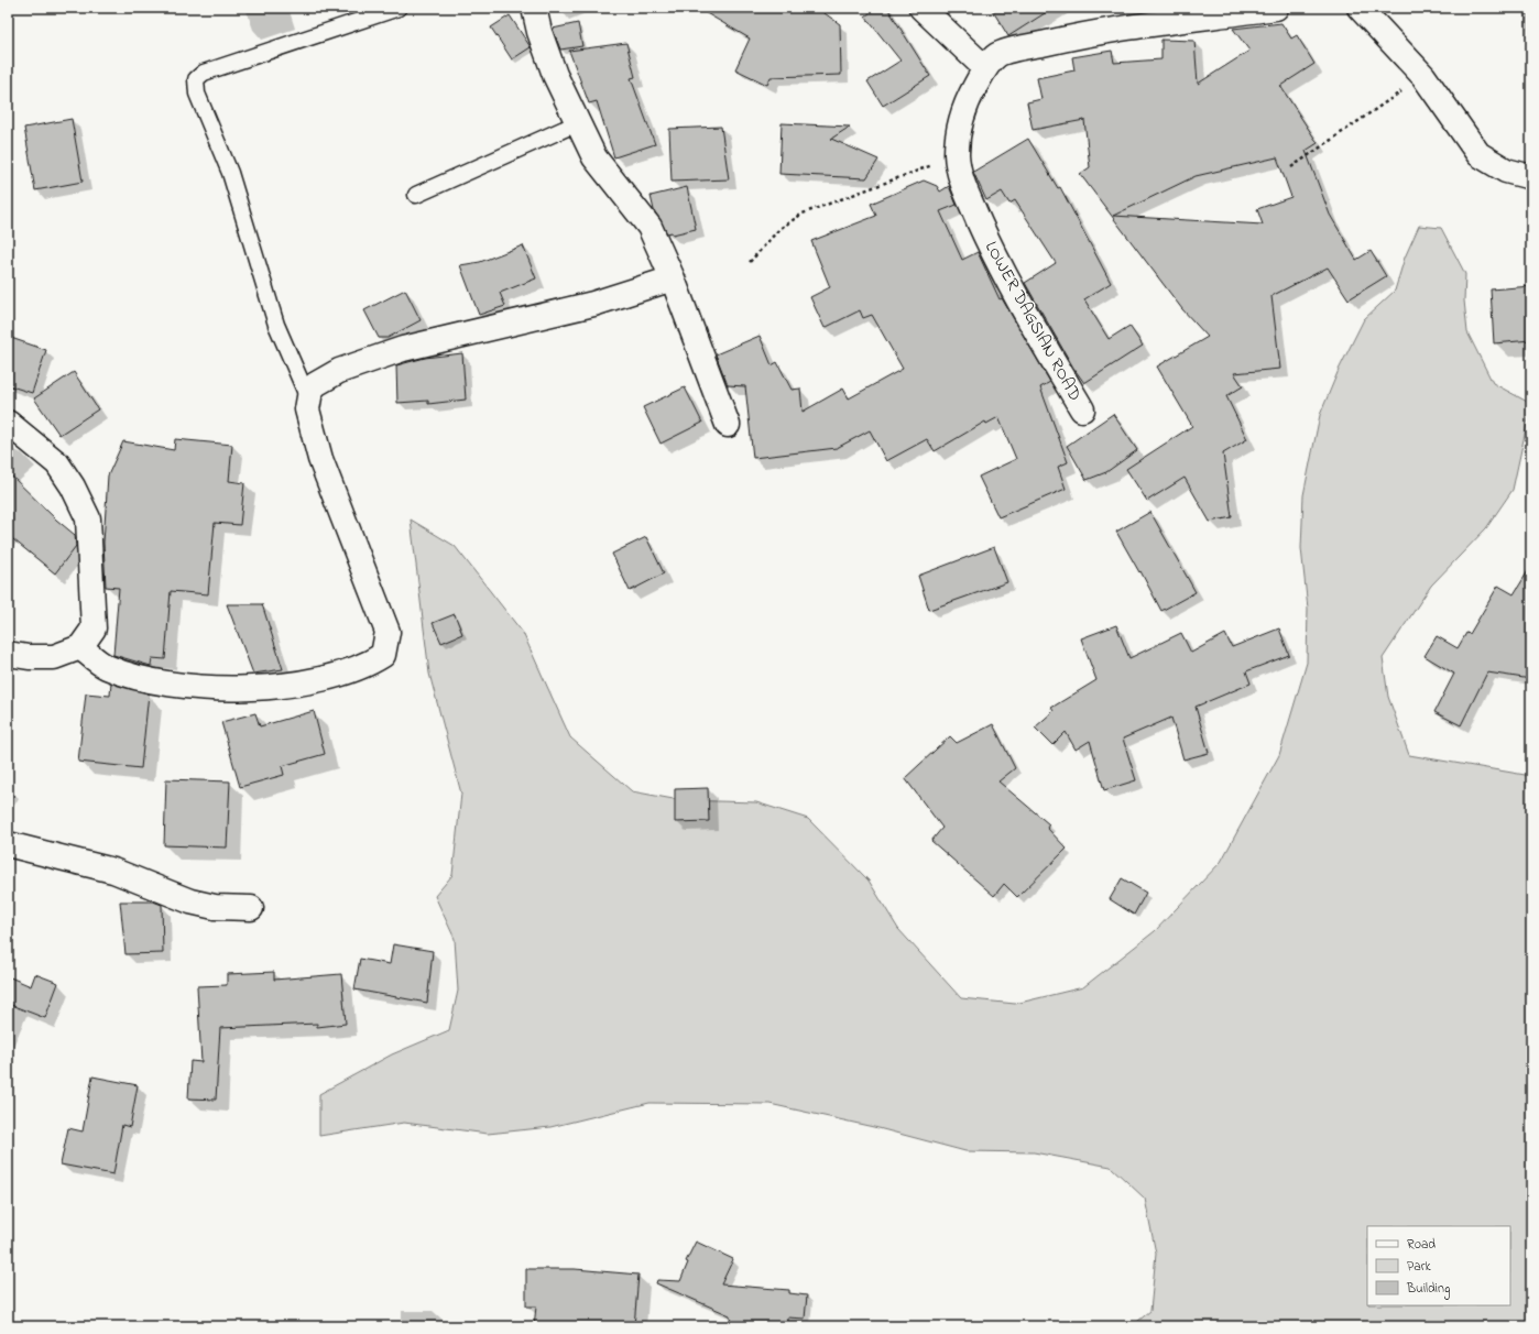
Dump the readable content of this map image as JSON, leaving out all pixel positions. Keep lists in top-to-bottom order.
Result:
{
  "streets": {
    "street": ["LOWER DAGSIAN ROAD"]
  },
  "legend": ["Road", "Park", "Building"]
}
